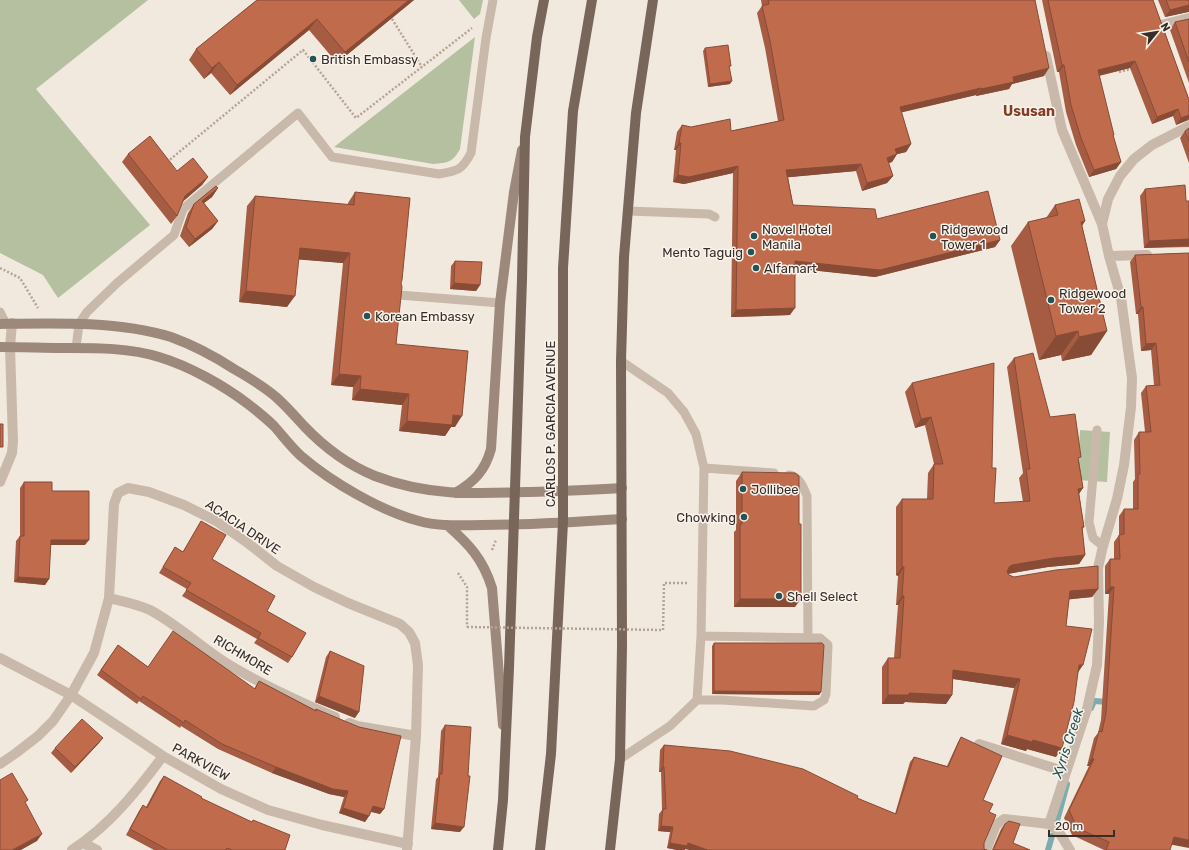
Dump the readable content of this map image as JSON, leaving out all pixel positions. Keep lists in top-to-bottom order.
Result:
{
  "streets": {
    "main road": ["CARLOS P. GARCIA AVENUE"],
    "street": ["ACACIA DRIVE", "RICHMORE", "PARKVIEW"]
  },
  "crossings": [
    ["ACACIA DRIVE", "RICHMORE"],
    ["ACACIA DRIVE", "PARKVIEW"]
  ],
  "districts": ["Ususan"],
  "water": ["Xyris Creek"],
  "places": [
    "British Embassy",
    "Novel Hotel Manila",
    "Ridgewood Tower 1",
    "Mento Taguig",
    "Alfamart",
    "Ridgewood Tower 2",
    "Korean Embassy",
    "Jollibee",
    "Chowking",
    "Shell Select"
  ],
  "scale_bar": "20 m",
  "north": "top right"
}
